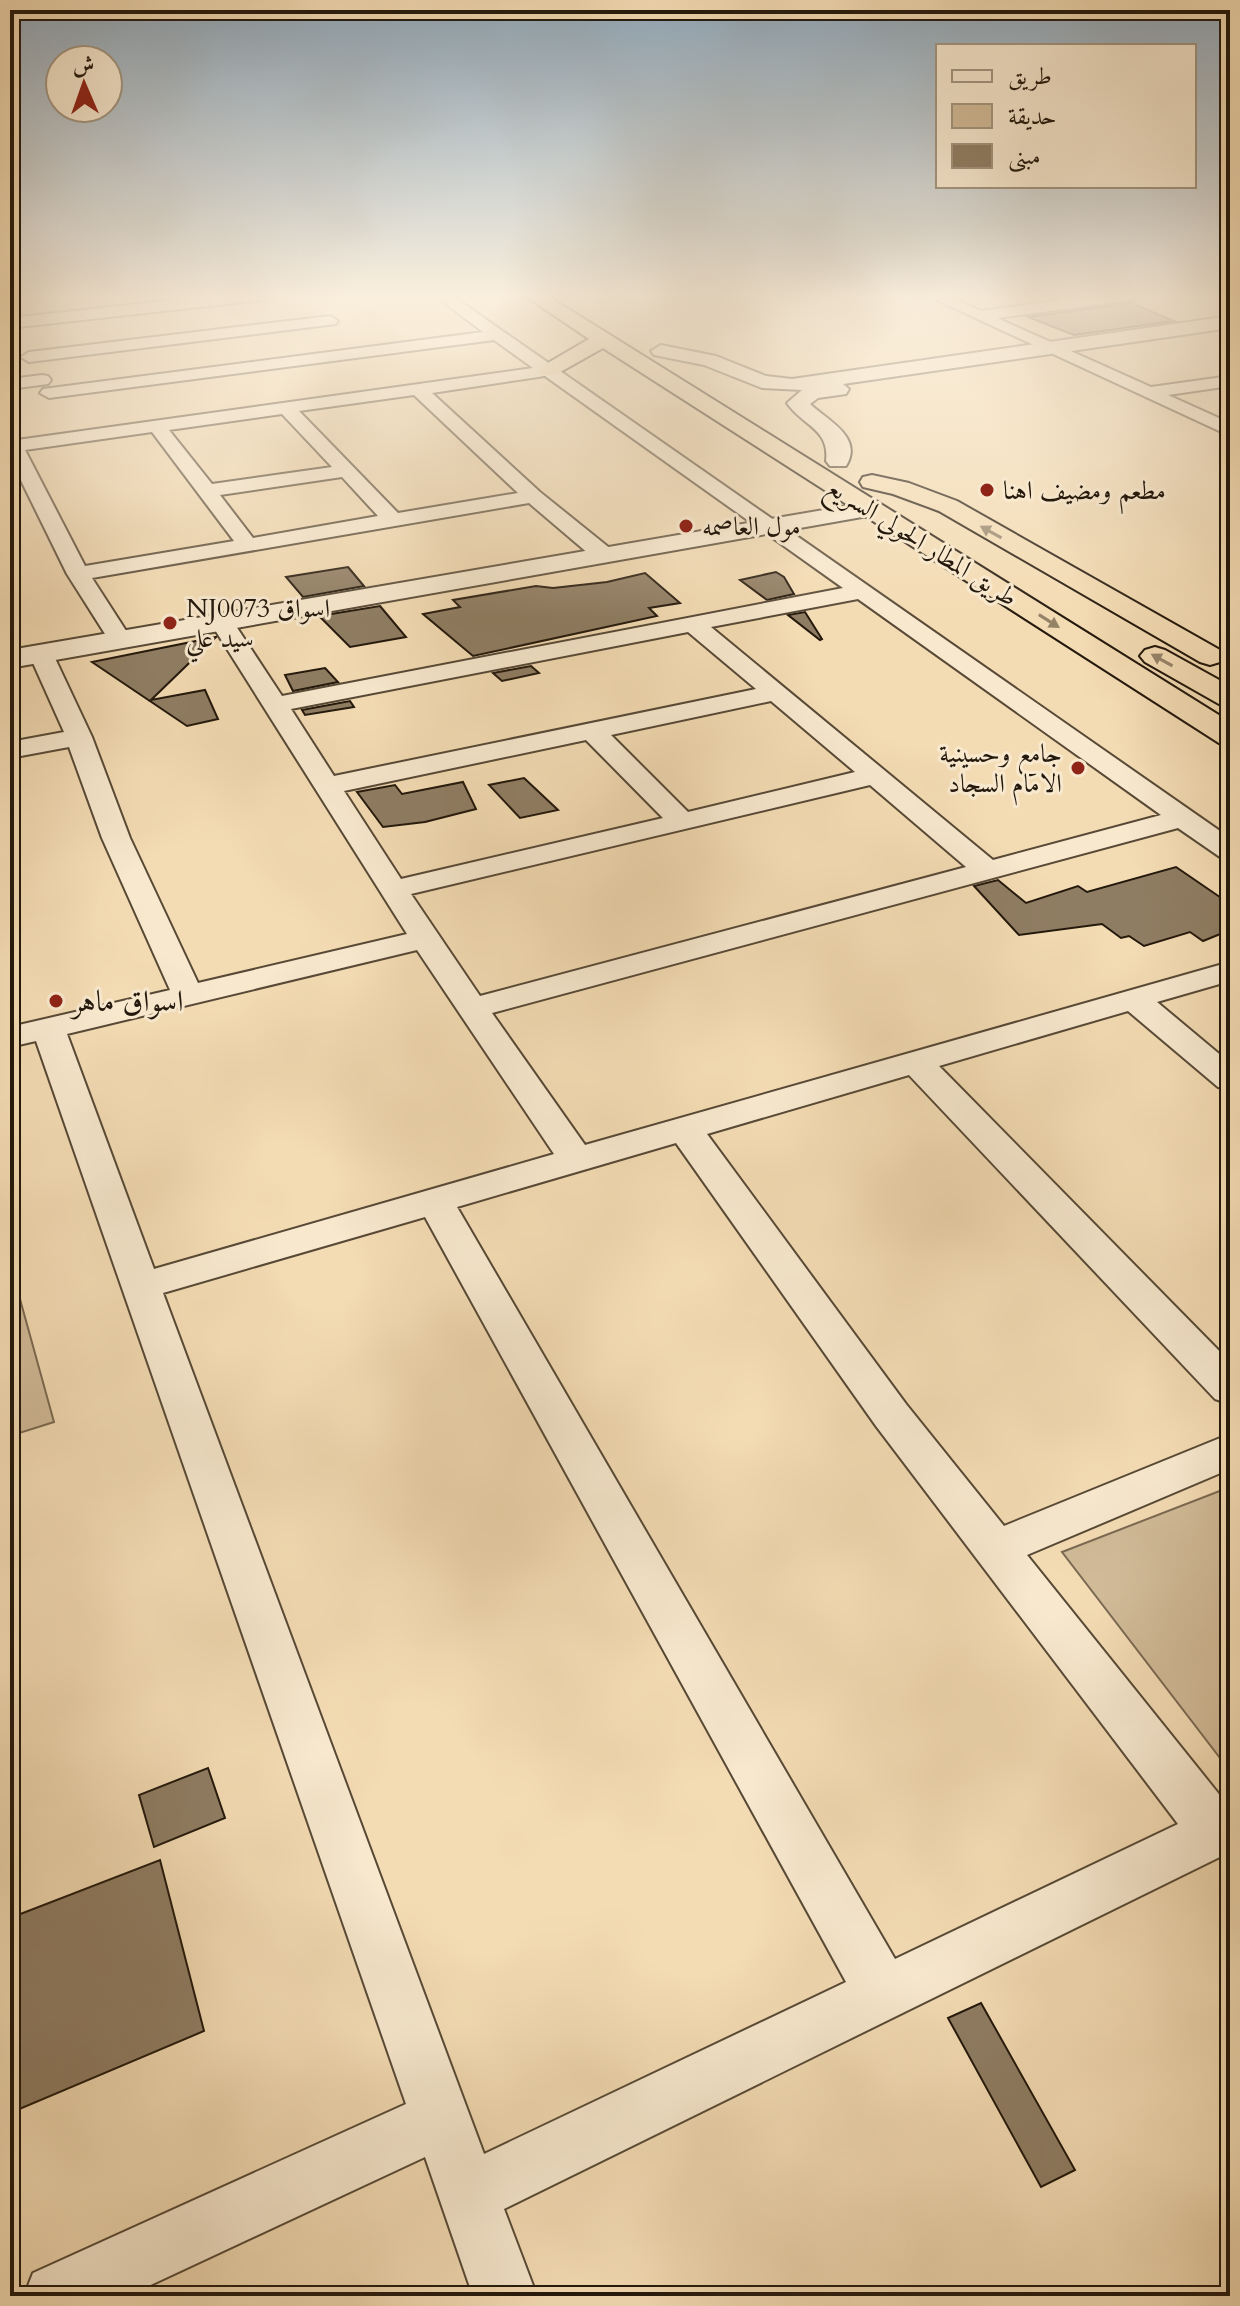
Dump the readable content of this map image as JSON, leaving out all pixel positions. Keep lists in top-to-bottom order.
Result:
{
  "streets": {
    "highway": ["طريق المطار الحولي السريع"]
  },
  "places": [
    "مطعم ومضيف اهنا",
    "مول العاصمه",
    "NJ0073 اسواق سيد علي",
    "جامع وحسينية الامام السجاد",
    "اسواق ماهر"
  ],
  "legend": ["طريق", "حديقة", "مبنى"],
  "north": "top"
}
